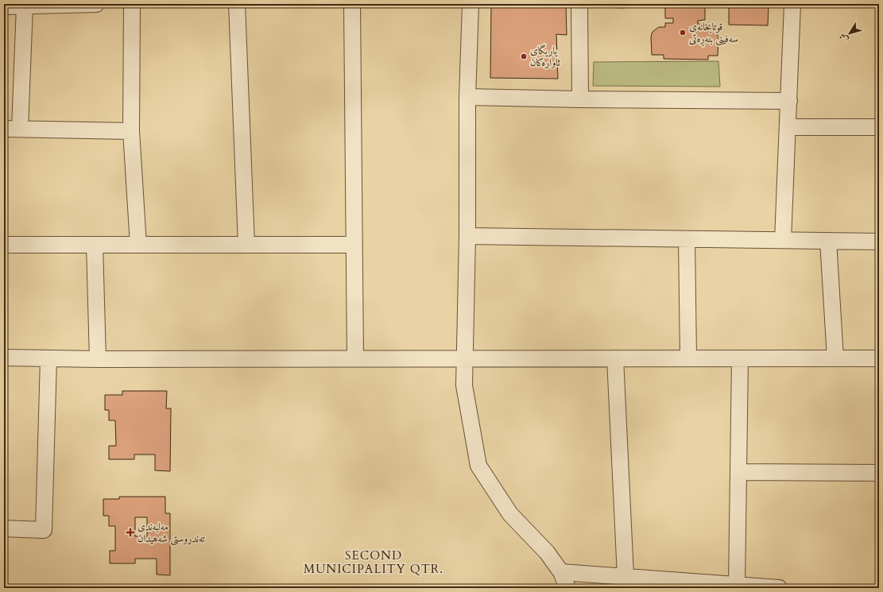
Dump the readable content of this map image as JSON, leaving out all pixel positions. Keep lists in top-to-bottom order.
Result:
{
  "districts": ["SECOND MUNICIPALITY QTR."],
  "places": {
    "other": ["قوتابخانەی سەفینی بنەڕەتی", "یاریگای ئاوارەکان"],
    "health": ["مەلبەندی تەندروستی شەهیدان"]
  },
  "north": "bottom left"
}
